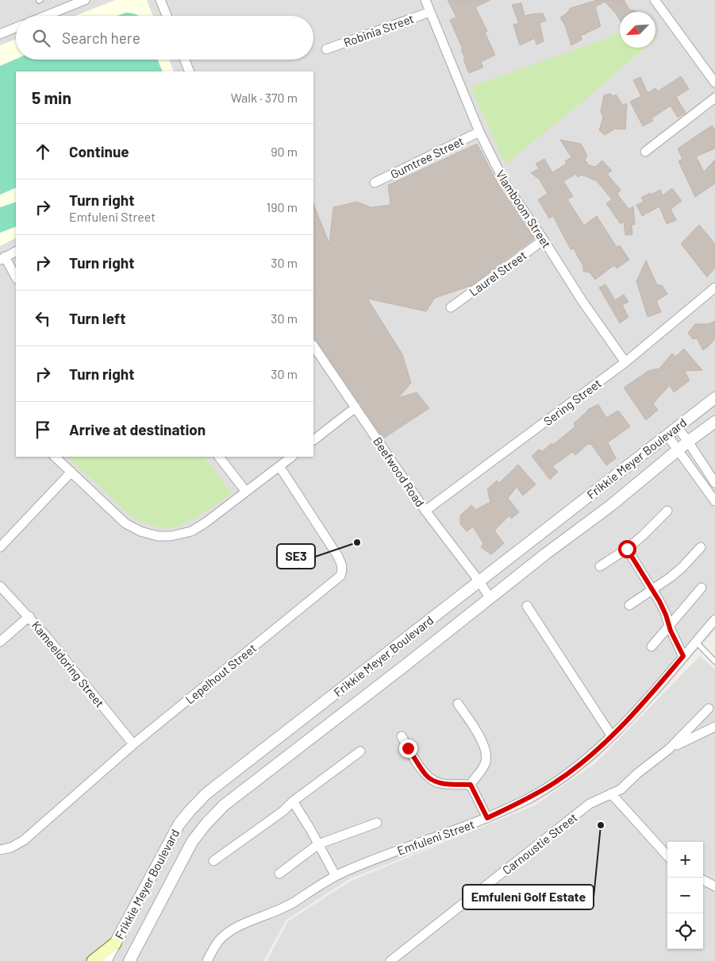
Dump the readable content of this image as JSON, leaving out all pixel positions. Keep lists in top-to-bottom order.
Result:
{
  "streets": {
    "street": [
      "Robinia Street",
      "Gumtree Street",
      "Vlamboom Street",
      "Laurel Street",
      "Sering Street",
      "Frikkie Meyer Boulevard",
      "Beefwood Road",
      "Kameeldoring Street",
      "Lepelhout Street",
      "Emfuleni Street",
      "Carnoustie Street"
    ]
  },
  "crossings": [
    ["Robinia Street", "Vlamboom Street"],
    ["Gumtree Street", "Vlamboom Street"],
    ["Vlamboom Street", "Laurel Street"],
    ["Vlamboom Street", "Sering Street"],
    ["Sering Street", "Beefwood Road"],
    ["Frikkie Meyer Boulevard", "Beefwood Road"],
    ["Kameeldoring Street", "Lepelhout Street"]
  ],
  "places": ["SE3", "Emfuleni Golf Estate"],
  "north": "bottom left",
  "page": {
    "search": "Search here",
    "heading": ["5 min", "Walk · 370 m"],
    "list": [
      ["Continue", "90 m"],
      ["Turn right", "Emfuleni Street", "190 m"],
      ["Turn right", "30 m"],
      ["Turn left", "30 m"],
      ["Turn right", "30 m"],
      "Arrive at destination"
    ],
    "map_buttons": ["+", "−"]
  }
}
